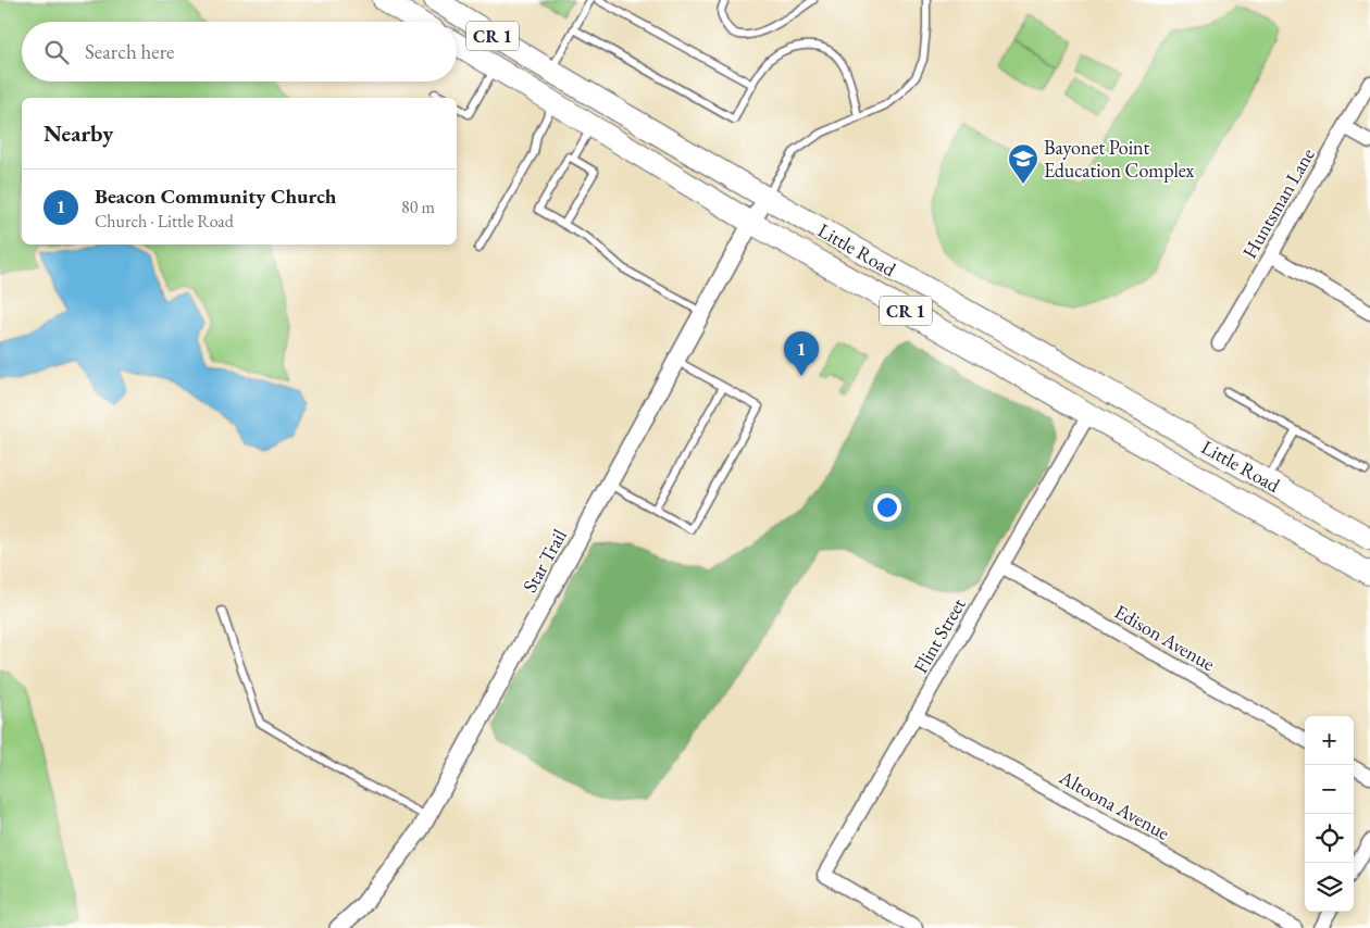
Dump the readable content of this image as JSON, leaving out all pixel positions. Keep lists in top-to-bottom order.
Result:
{
  "streets": {
    "main road": ["CR 1", "Little Road"],
    "street": [
      "Huntsman Lane",
      "Star Trail",
      "Flint Street",
      "Edison Avenue",
      "Altoona Avenue"
    ]
  },
  "crossings": [
    ["Little Road", "Star Trail"],
    ["Little Road", "Flint Street"],
    ["Flint Street", "Edison Avenue"],
    ["Flint Street", "Altoona Avenue"]
  ],
  "places": {
    "school or university": ["Bayonet Point Education Complex"]
  },
  "page": {
    "search": "Search here",
    "heading": "Nearby",
    "list": [
      {
        "mark": "1",
        "name": "Beacon Community Church",
        "note": "Church · Little Road",
        "value": "80 m"
      }
    ],
    "pins": "1",
    "map_buttons": ["+", "−"]
  }
}
